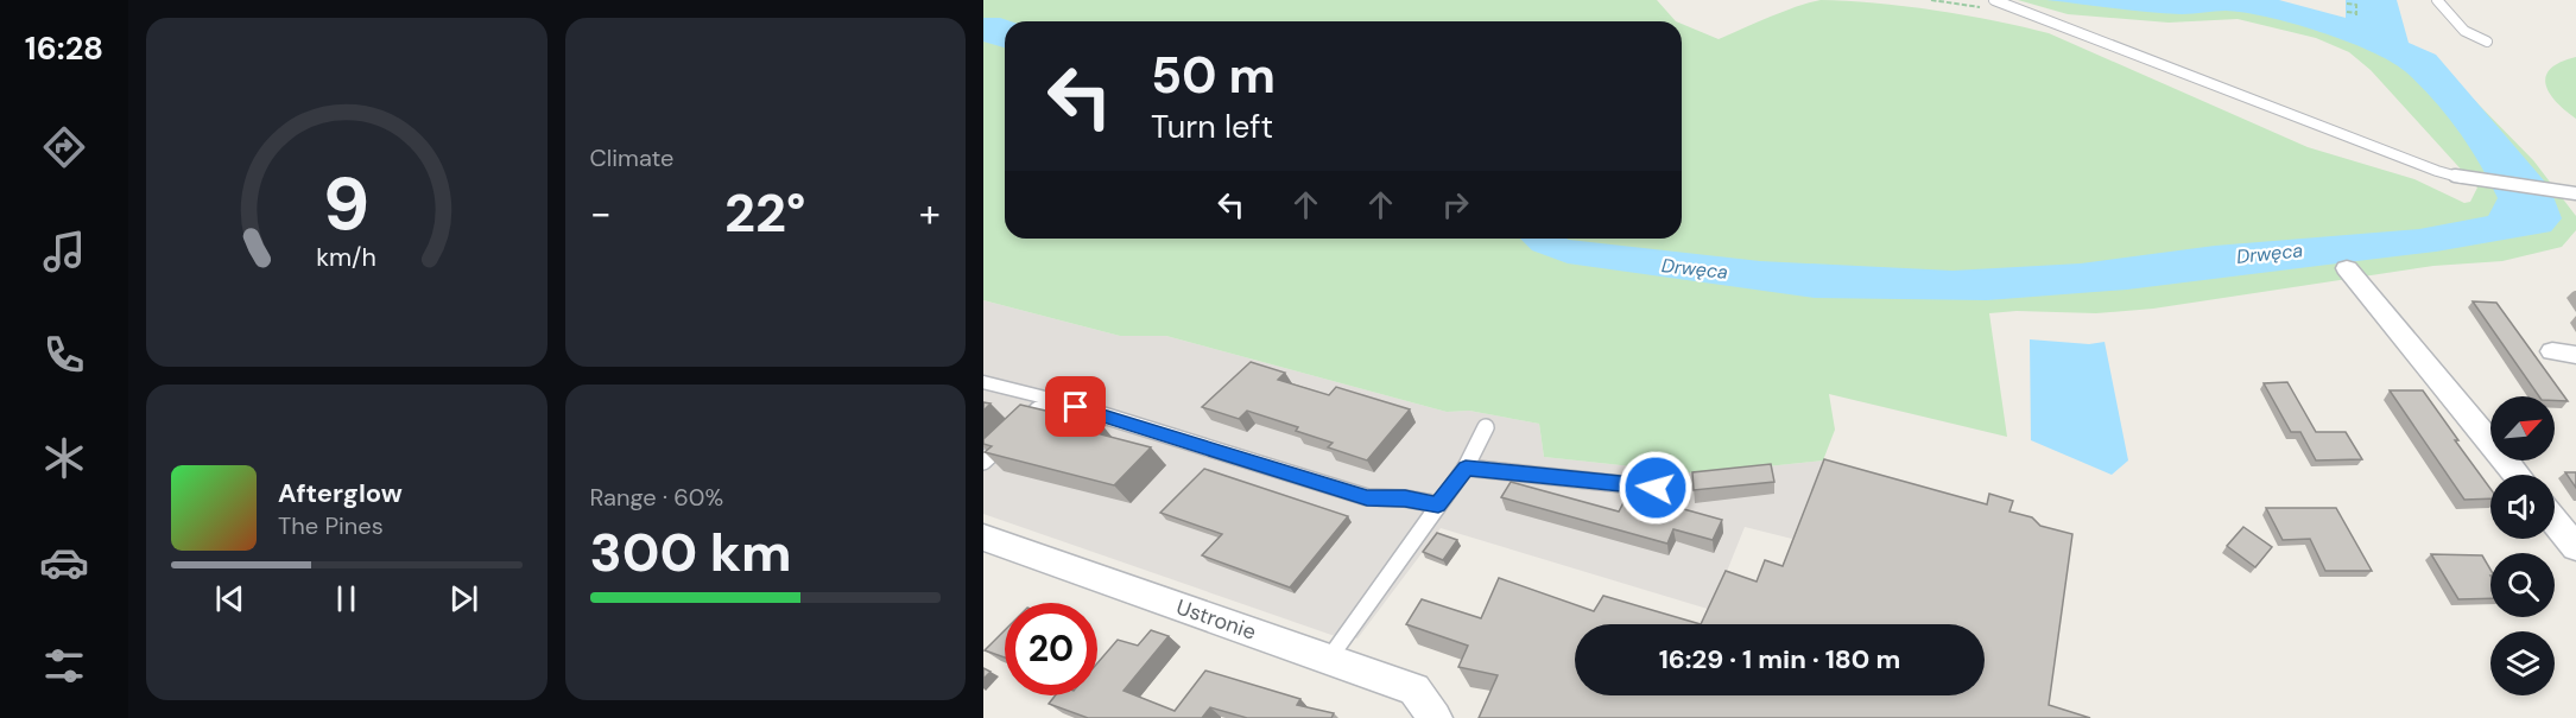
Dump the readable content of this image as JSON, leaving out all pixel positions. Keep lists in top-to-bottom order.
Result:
{
  "streets": {
    "street": ["Ustronie"]
  },
  "water": ["Drwęca"],
  "north": "top right",
  "page": {
    "tabs": "16:28",
    "tile": [
      "Climate",
      ["Range · 60%", "300 km"]
    ],
    "turn": ["50 m", "Turn left"],
    "heat": ["−", "22°", "+"],
    "song": ["Afterglow", "The Pines"],
    "limit": "20",
    "trip": "16:29 · 1 min · 180 m",
    "gauge": ["9", "km/h"]
  }
}
